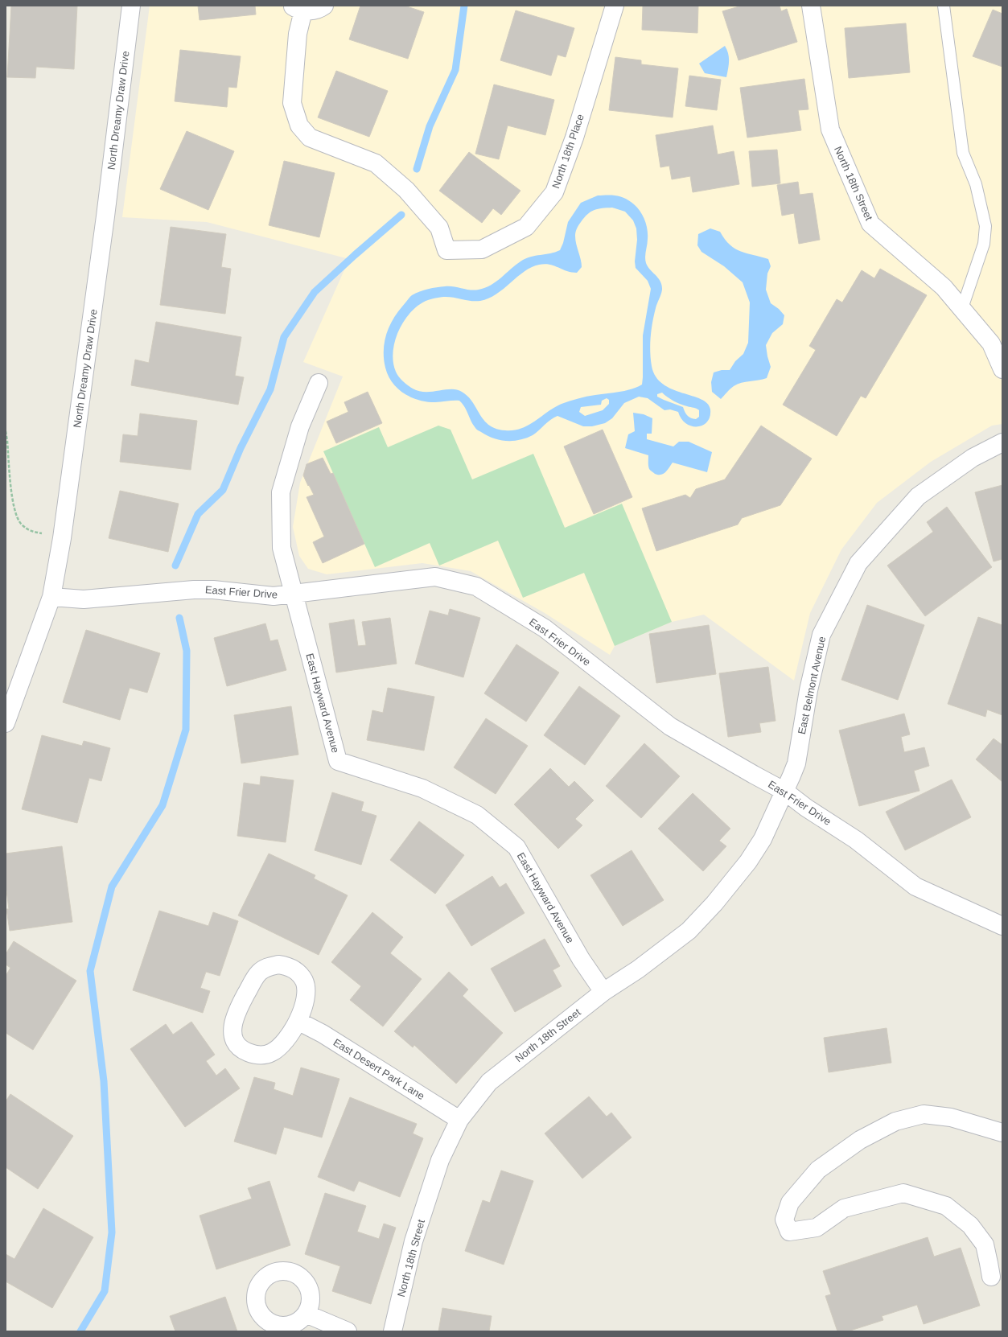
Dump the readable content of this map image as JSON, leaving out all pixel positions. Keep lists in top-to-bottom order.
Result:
{
  "streets": {
    "street": [
      "North Dreamy Draw Drive",
      "North 18th Place",
      "North 18th Street",
      "East Frier Drive",
      "East Belmont Avenue",
      "East Hayward Avenue",
      "East Desert Park Lane"
    ]
  },
  "crossings": [
    ["North Dreamy Draw Drive", "East Frier Drive"],
    ["North 18th Street", "East Frier Drive"],
    ["North 18th Street", "East Belmont Avenue"],
    ["North 18th Street", "East Hayward Avenue"],
    ["North 18th Street", "East Desert Park Lane"],
    ["East Frier Drive", "East Belmont Avenue"],
    ["East Frier Drive", "East Hayward Avenue"]
  ]
}
